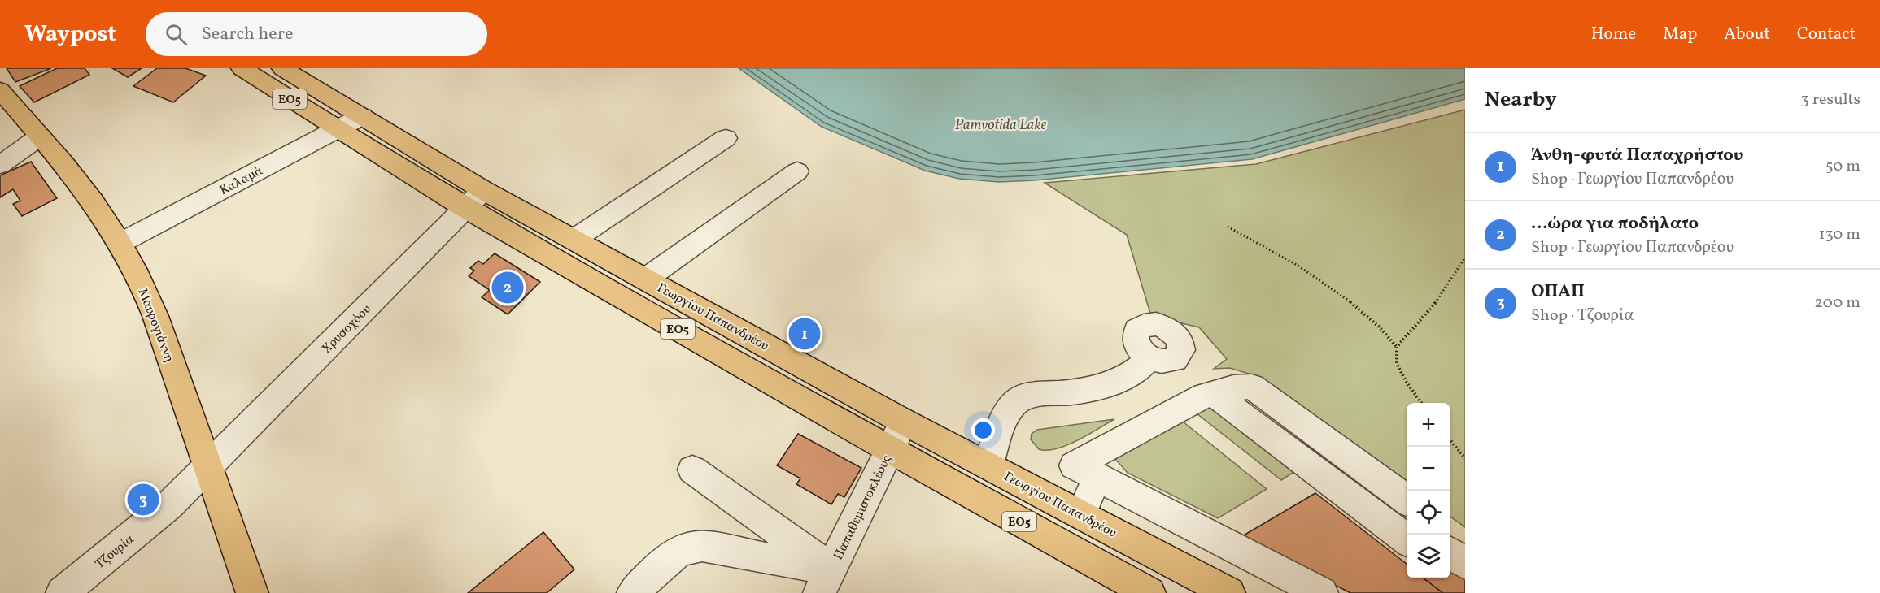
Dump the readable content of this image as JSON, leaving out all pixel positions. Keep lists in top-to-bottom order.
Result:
{
  "streets": {
    "main road": ["ΕΟ5", "Γεωργίου Παπανδρέου", "Μαυρογιάννη"],
    "street": [
      "Καλαμά",
      "Χρυσοχόου",
      "Παπαθεμιστοκλέους",
      "Τζουρία"
    ]
  },
  "crossings": [
    ["Καλαμά", "Γεωργίου Παπανδρέου"],
    ["Καλαμά", "Μαυρογιάννη"],
    ["Γεωργίου Παπανδρέου", "Χρυσοχόου"],
    ["Γεωργίου Παπανδρέου", "Παπαθεμιστοκλέους"],
    ["Μαυρογιάννη", "Χρυσοχόου"],
    ["Μαυρογιάννη", "Τζουρία"],
    ["Χρυσοχόου", "Τζουρία"]
  ],
  "water": ["Pamvotida Lake"],
  "page": {
    "header": "Waypost",
    "search": "Search here",
    "nav": [
      "Home",
      "Map",
      "About",
      "Contact"
    ],
    "heading": ["Nearby", "3 results"],
    "list": [
      {
        "mark": "1",
        "name": "Άνθη-φυτά Παπαχρήστου",
        "note": "Shop · Γεωργίου Παπανδρέου",
        "value": "50 m"
      },
      {
        "mark": "2",
        "name": "...ώρα για ποδήλατο",
        "note": "Shop · Γεωργίου Παπανδρέου",
        "value": "130 m"
      },
      {
        "mark": "3",
        "name": "ΟΠΑΠ",
        "note": "Shop · Τζουρία",
        "value": "200 m"
      }
    ],
    "pins": ["2", "1", "3"],
    "map_buttons": ["+", "−"]
  }
}
